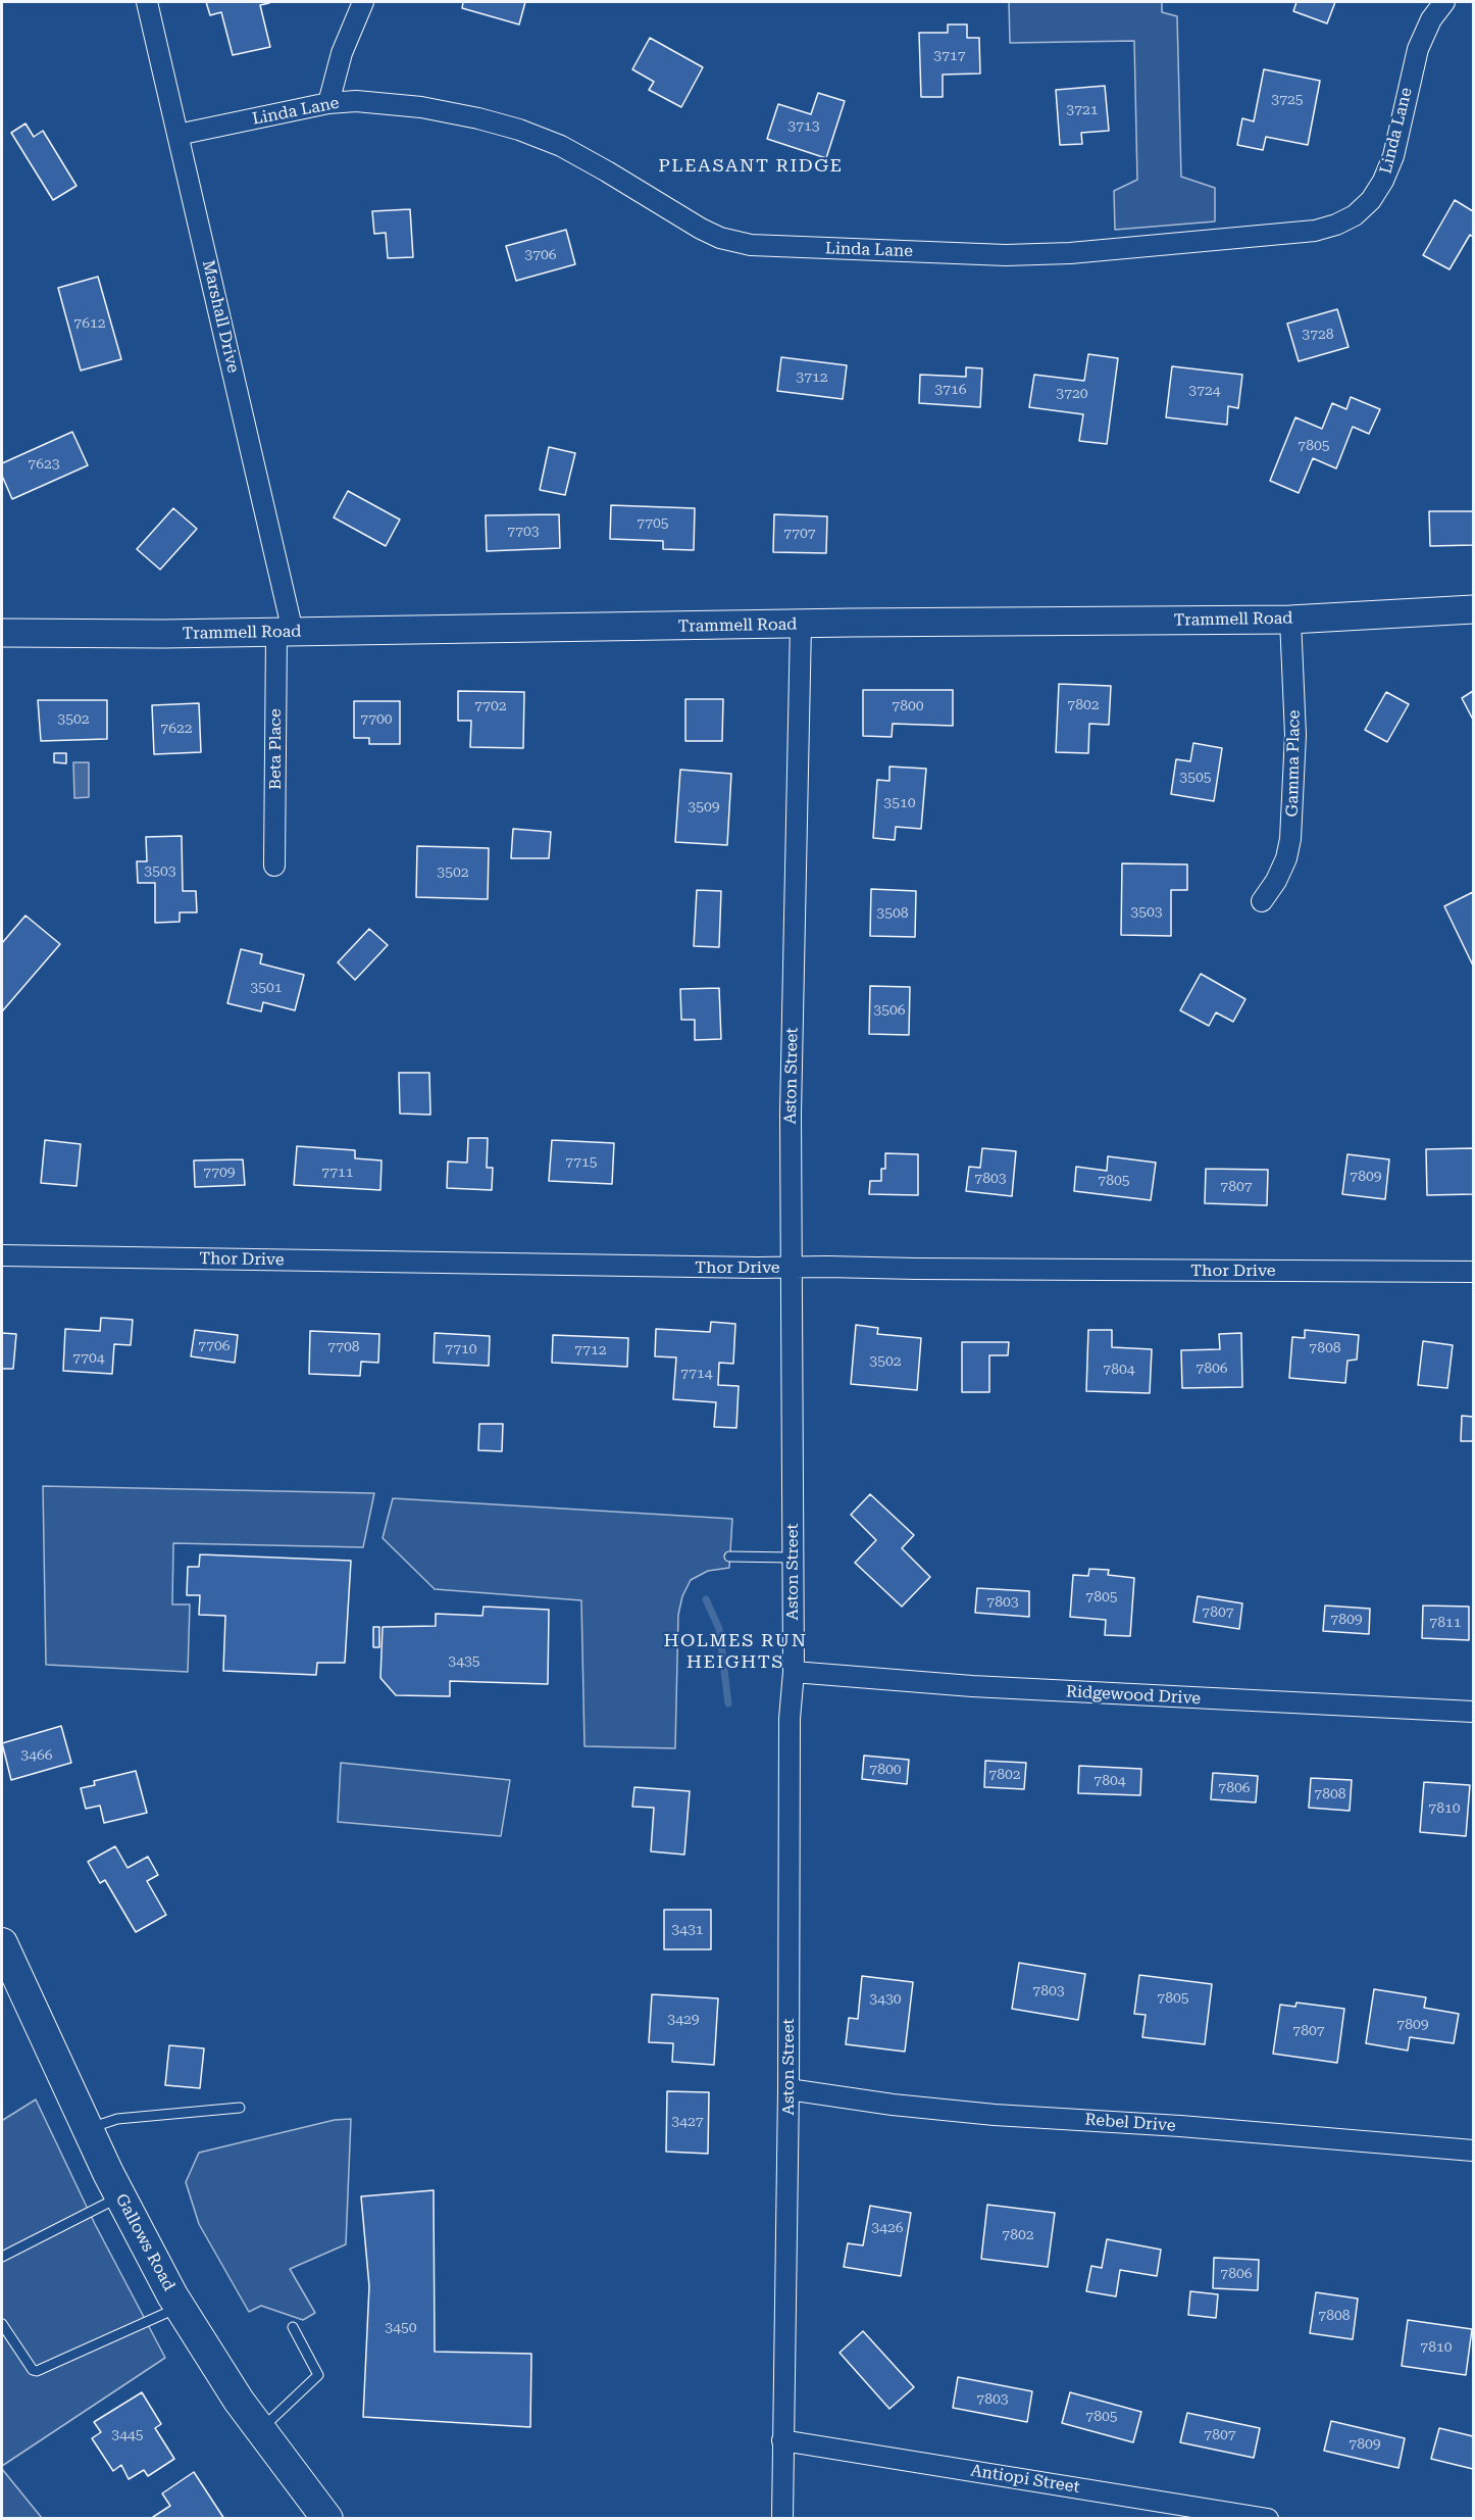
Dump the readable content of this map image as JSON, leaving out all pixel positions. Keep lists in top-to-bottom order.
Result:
{
  "streets": {
    "main road": ["Gallows Road"],
    "street": [
      "Linda Lane",
      "Marshall Drive",
      "Trammell Road",
      "Beta Place",
      "Gamma Place",
      "Aston Street",
      "Thor Drive",
      "Ridgewood Drive",
      "Rebel Drive",
      "Antiopi Street"
    ]
  },
  "crossings": [
    ["Linda Lane", "Marshall Drive"],
    ["Marshall Drive", "Trammell Road"],
    ["Marshall Drive", "Beta Place"],
    ["Trammell Road", "Beta Place"],
    ["Trammell Road", "Gamma Place"],
    ["Trammell Road", "Aston Street"],
    ["Aston Street", "Thor Drive"],
    ["Aston Street", "Ridgewood Drive"],
    ["Aston Street", "Rebel Drive"],
    ["Aston Street", "Antiopi Street"]
  ],
  "districts": ["PLEASANT RIDGE", "HOLMES RUN HEIGHTS"],
  "house_numbers": [
    "3717",
    "3725",
    "3721",
    "3713",
    "3706",
    "7612",
    "3728",
    "3712",
    "3716",
    "3724",
    "3720",
    "7805",
    "7623",
    "7705",
    "7703",
    "7707",
    "7802",
    "7702",
    "7800",
    "3502",
    "7700",
    "7622",
    "3505",
    "3510",
    "3509",
    "3503",
    "3502",
    "3503",
    "3508",
    "3501",
    "3506",
    "7715",
    "7709",
    "7711",
    "7809",
    "7803",
    "7805",
    "7807",
    "7706",
    "7708",
    "7808",
    "7710",
    "7712",
    "7704",
    "3502",
    "7806",
    "7804",
    "7714",
    "7805",
    "7803",
    "7807",
    "7809",
    "7811",
    "3435",
    "3466",
    "7800",
    "7802",
    "7804",
    "7806",
    "7808",
    "7810",
    "3431",
    "7803",
    "7805",
    "3430",
    "3429",
    "7809",
    "7807",
    "3427",
    "3426",
    "7802",
    "7806",
    "7808",
    "3450",
    "7810",
    "7803",
    "7805",
    "3445",
    "7807",
    "7809"
  ]
}
